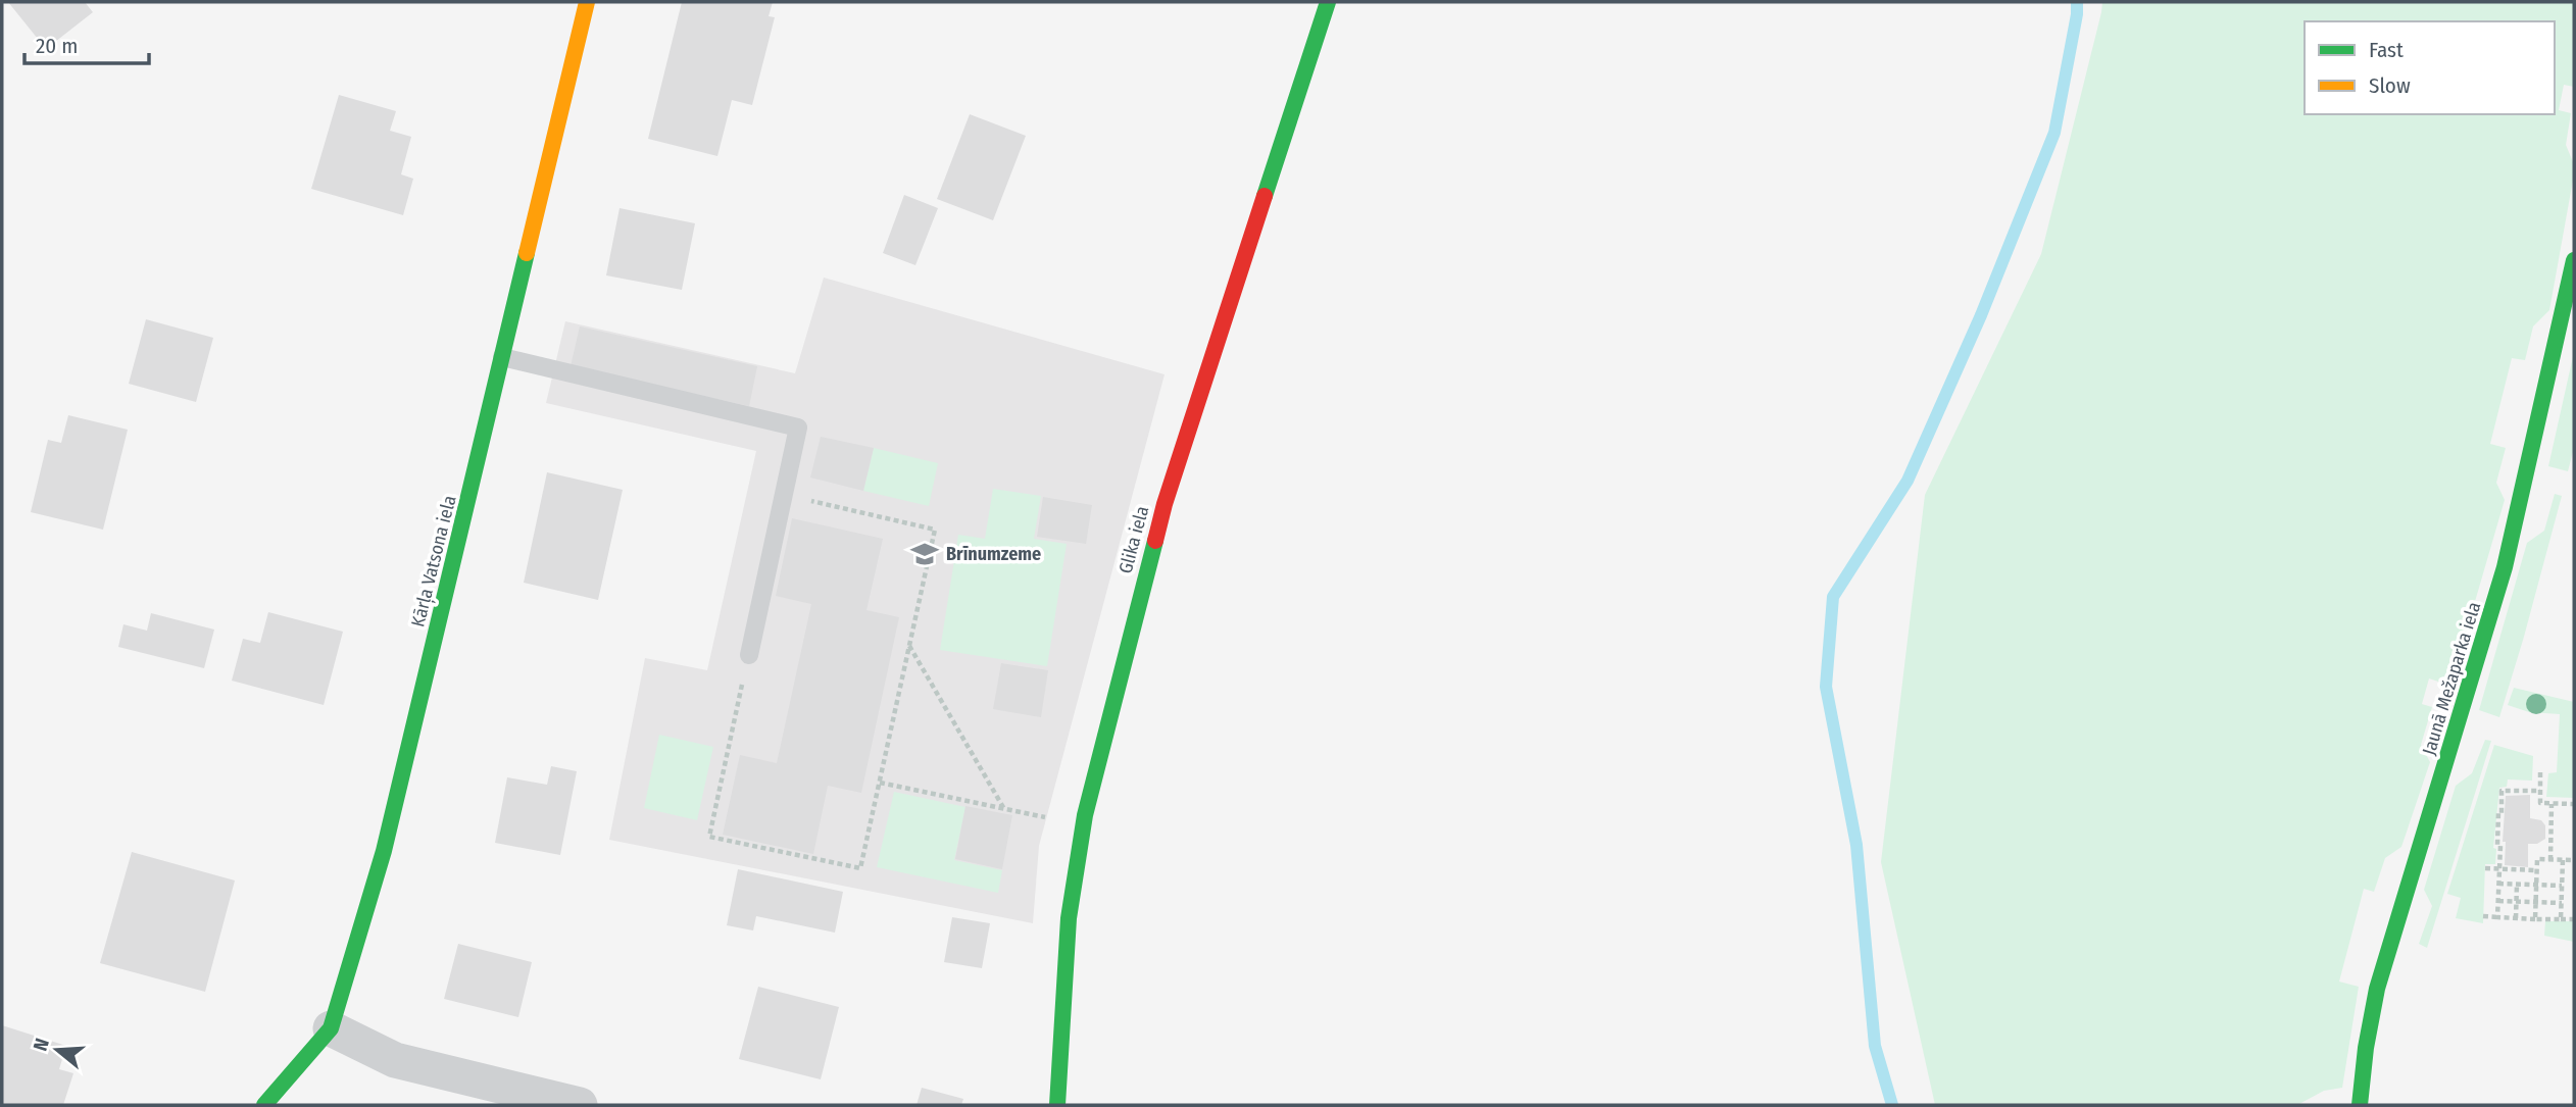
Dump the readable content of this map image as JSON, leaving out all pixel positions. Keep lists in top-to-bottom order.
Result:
{
  "streets": {
    "street": ["Glika iela", "Kārļa Vatsona iela", "Jaunā Mežaparka iela"]
  },
  "places": {
    "school or university": ["Brīnumzeme"]
  },
  "legend": ["Fast", "Slow"],
  "scale_bar": "20 m",
  "north": "left"
}
